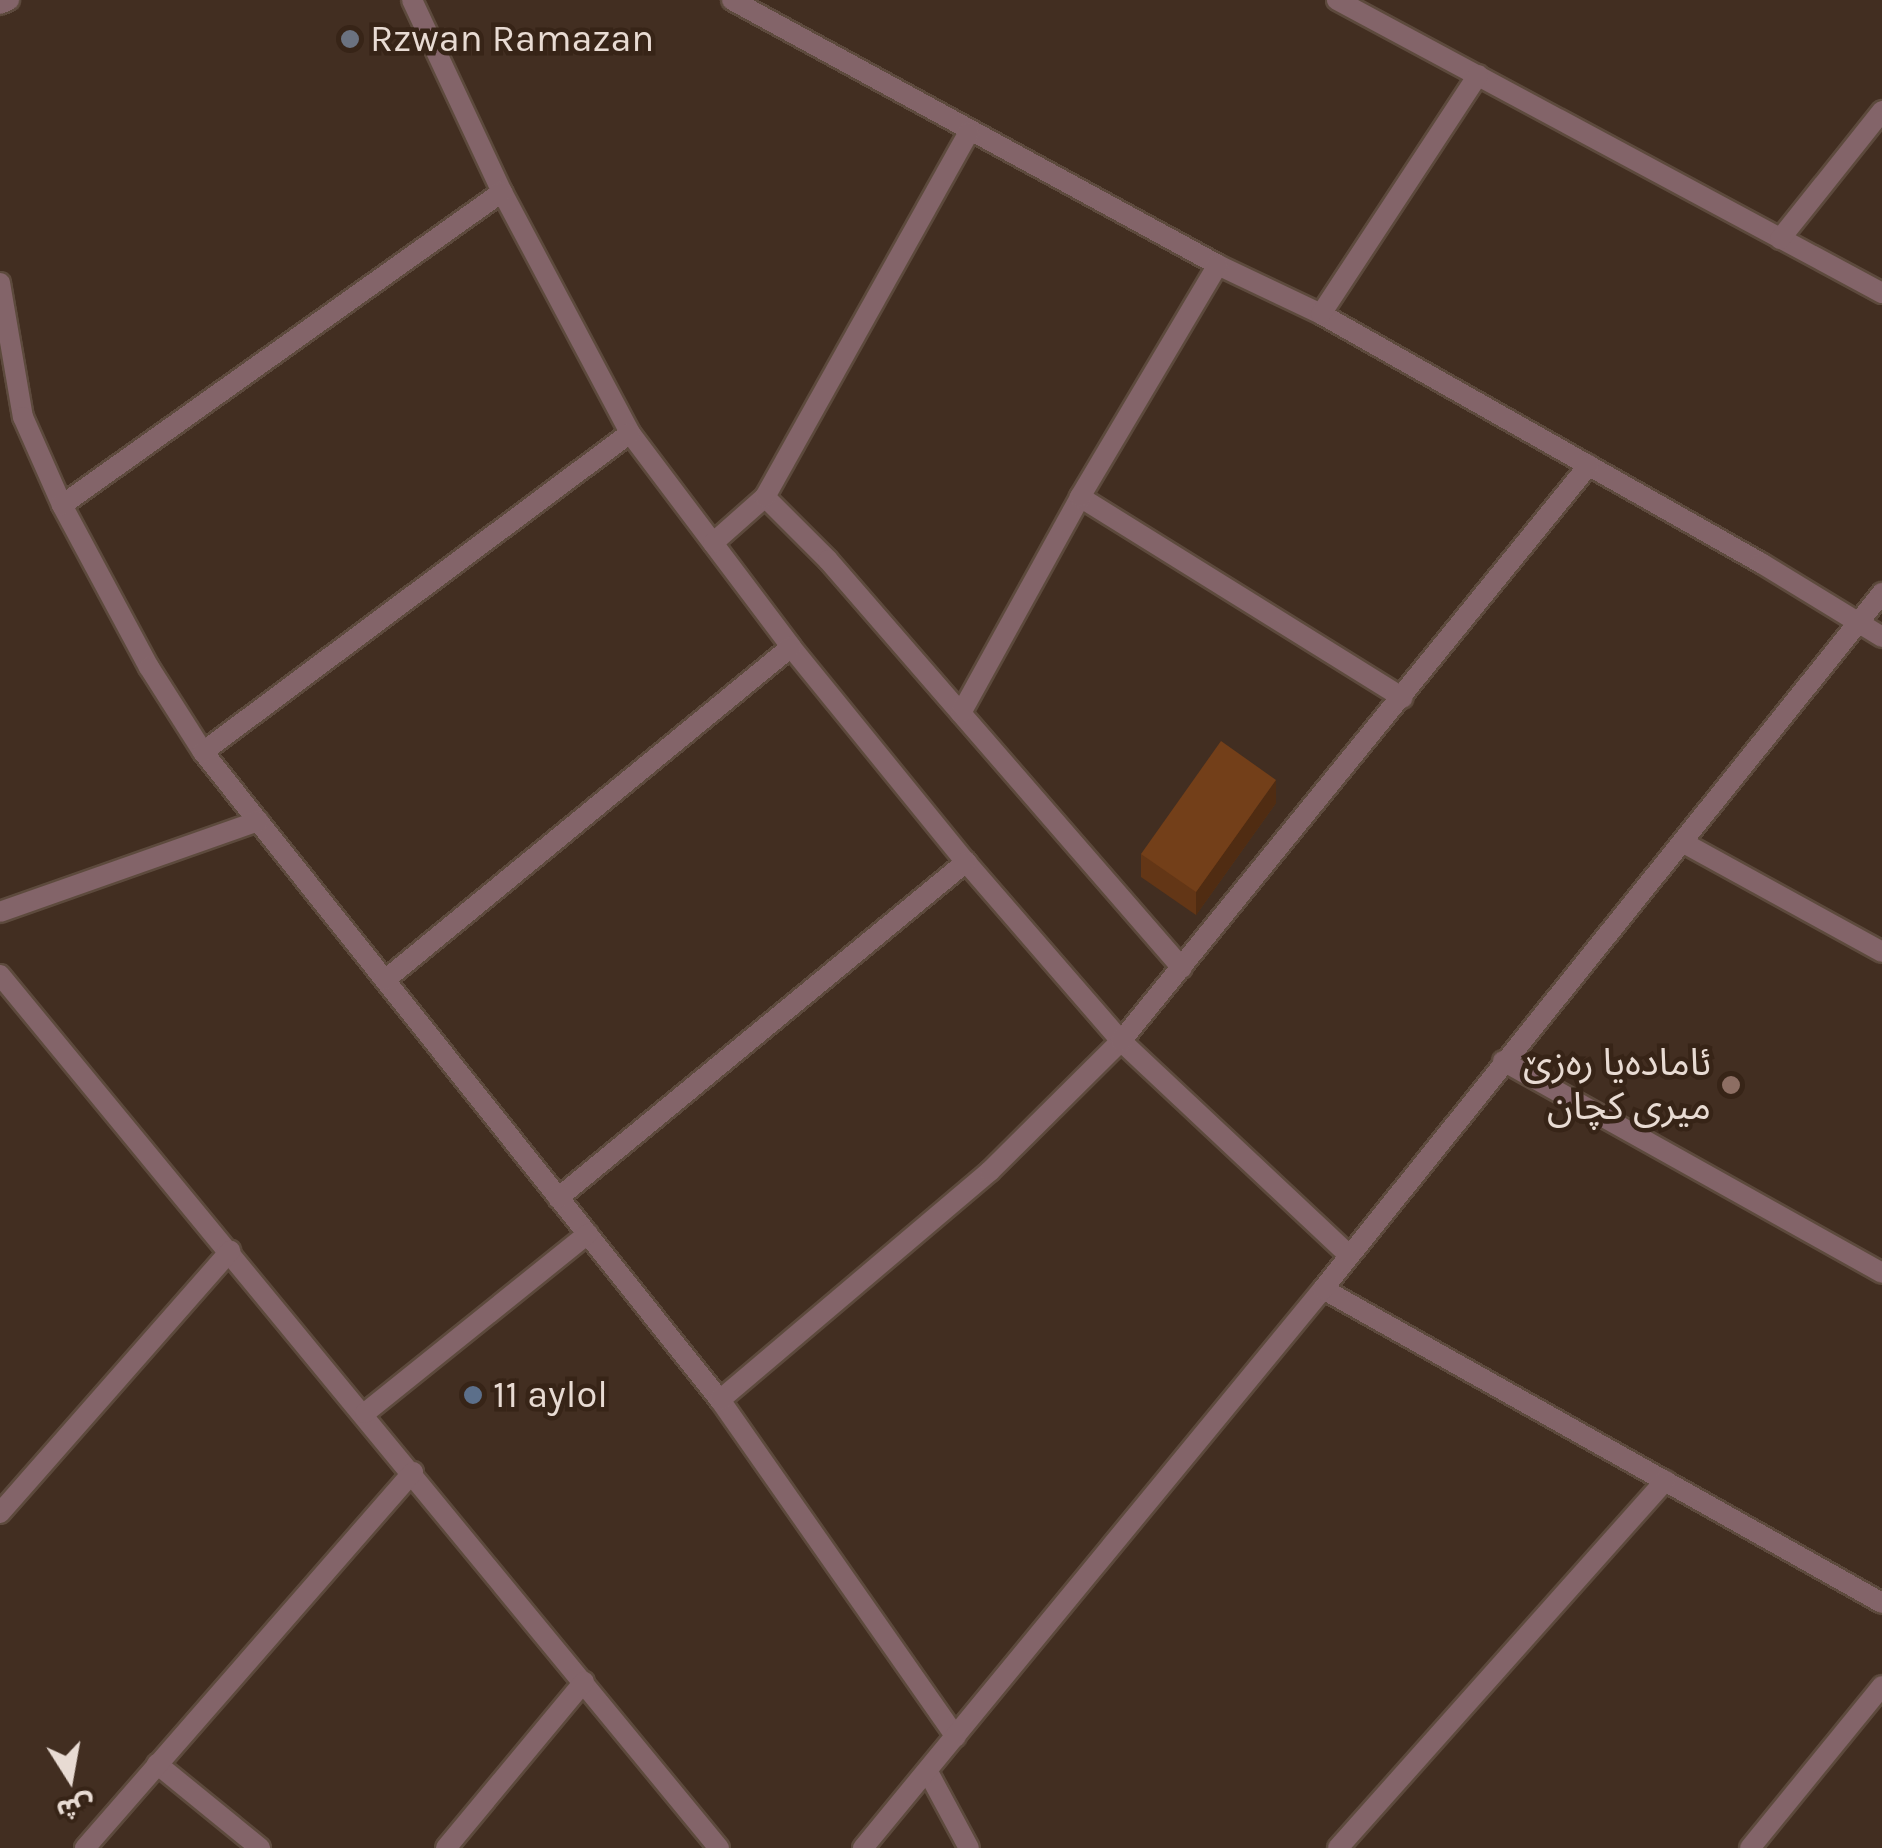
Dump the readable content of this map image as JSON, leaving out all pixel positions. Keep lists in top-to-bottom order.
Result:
{
  "places": ["Rzwan Ramazan", "ئامادەيا رەزێ ميرى كچان", "11 aylol"],
  "north": "bottom"
}
